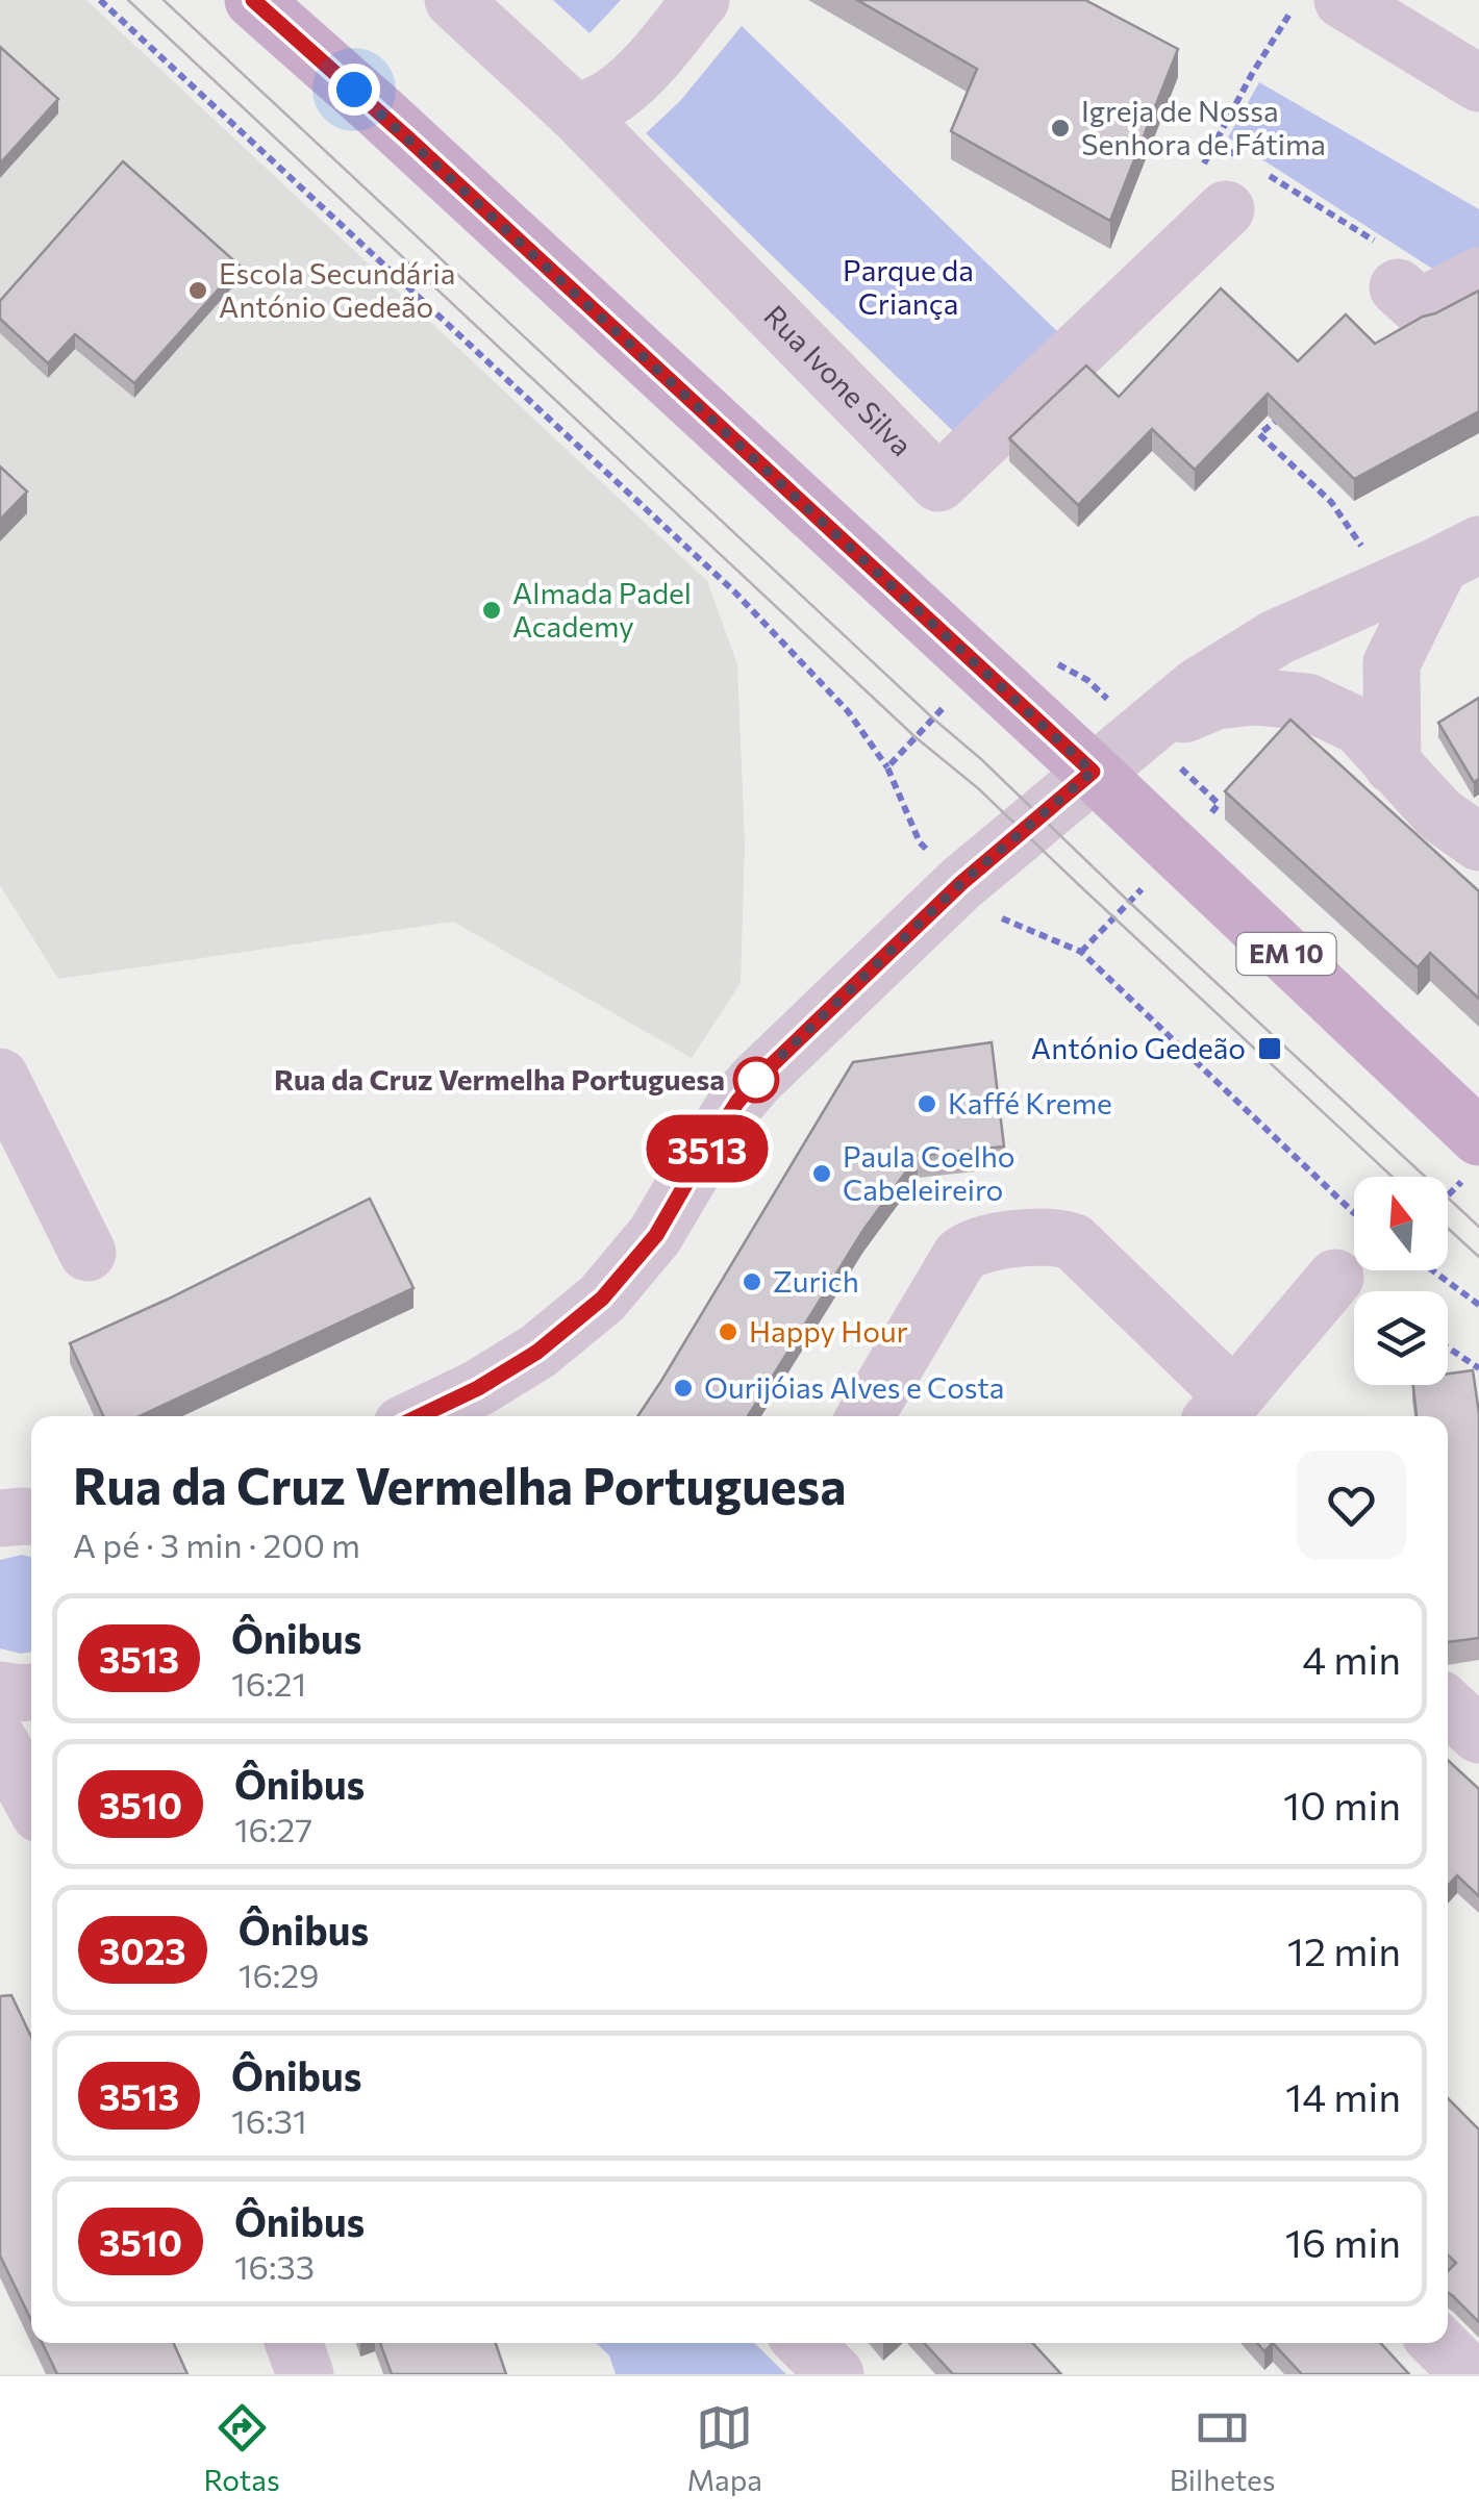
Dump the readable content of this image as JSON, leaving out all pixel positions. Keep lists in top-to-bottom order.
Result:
{
  "streets": {
    "main road": ["EM 10"],
    "street": ["Rua Ivone Silva"]
  },
  "parks": ["Parque da Criança"],
  "places": {
    "other": [
      "Igreja de Nossa Senhora de Fátima",
      "Escola Secundária António Gedeão",
      "Almada Padel Academy",
      "Rua da Cruz Vermelha Portuguesa",
      "Kaffé Kreme",
      "Paula Coelho Cabeleireiro",
      "Zurich",
      "Happy Hour",
      "Ourijóias Alves e Costa"
    ],
    "transit": ["António Gedeão"]
  },
  "lines": ["bus line 3513"],
  "north": "top",
  "page": {
    "on_map": "3513",
    "heading": ["Rua da Cruz Vermelha Portuguesa", "A pé · 3 min · 200 m"],
    "list": [
      {
        "mark": "3513",
        "name": "Ônibus",
        "note": "16:21",
        "value": "4 min"
      },
      {
        "mark": "3510",
        "name": "Ônibus",
        "note": "16:27",
        "value": "10 min"
      },
      {
        "mark": "3023",
        "name": "Ônibus",
        "note": "16:29",
        "value": "12 min"
      },
      {
        "mark": "3513",
        "name": "Ônibus",
        "note": "16:31",
        "value": "14 min"
      },
      {
        "mark": "3510",
        "name": "Ônibus",
        "note": "16:33",
        "value": "16 min"
      }
    ],
    "tabs": ["Rotas", "Mapa", "Bilhetes"]
  }
}
